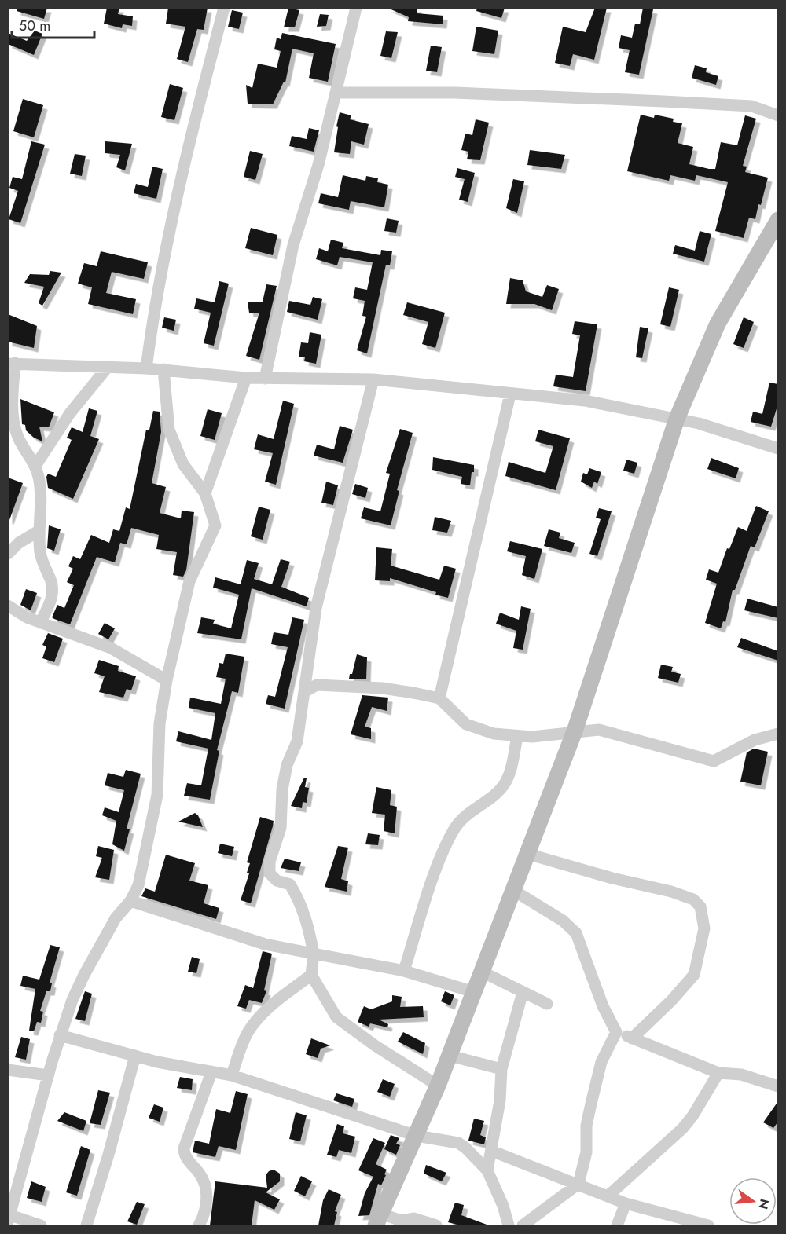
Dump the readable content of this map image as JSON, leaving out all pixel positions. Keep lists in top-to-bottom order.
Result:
{
  "scale_bar": "50 m",
  "north": "right"
}
